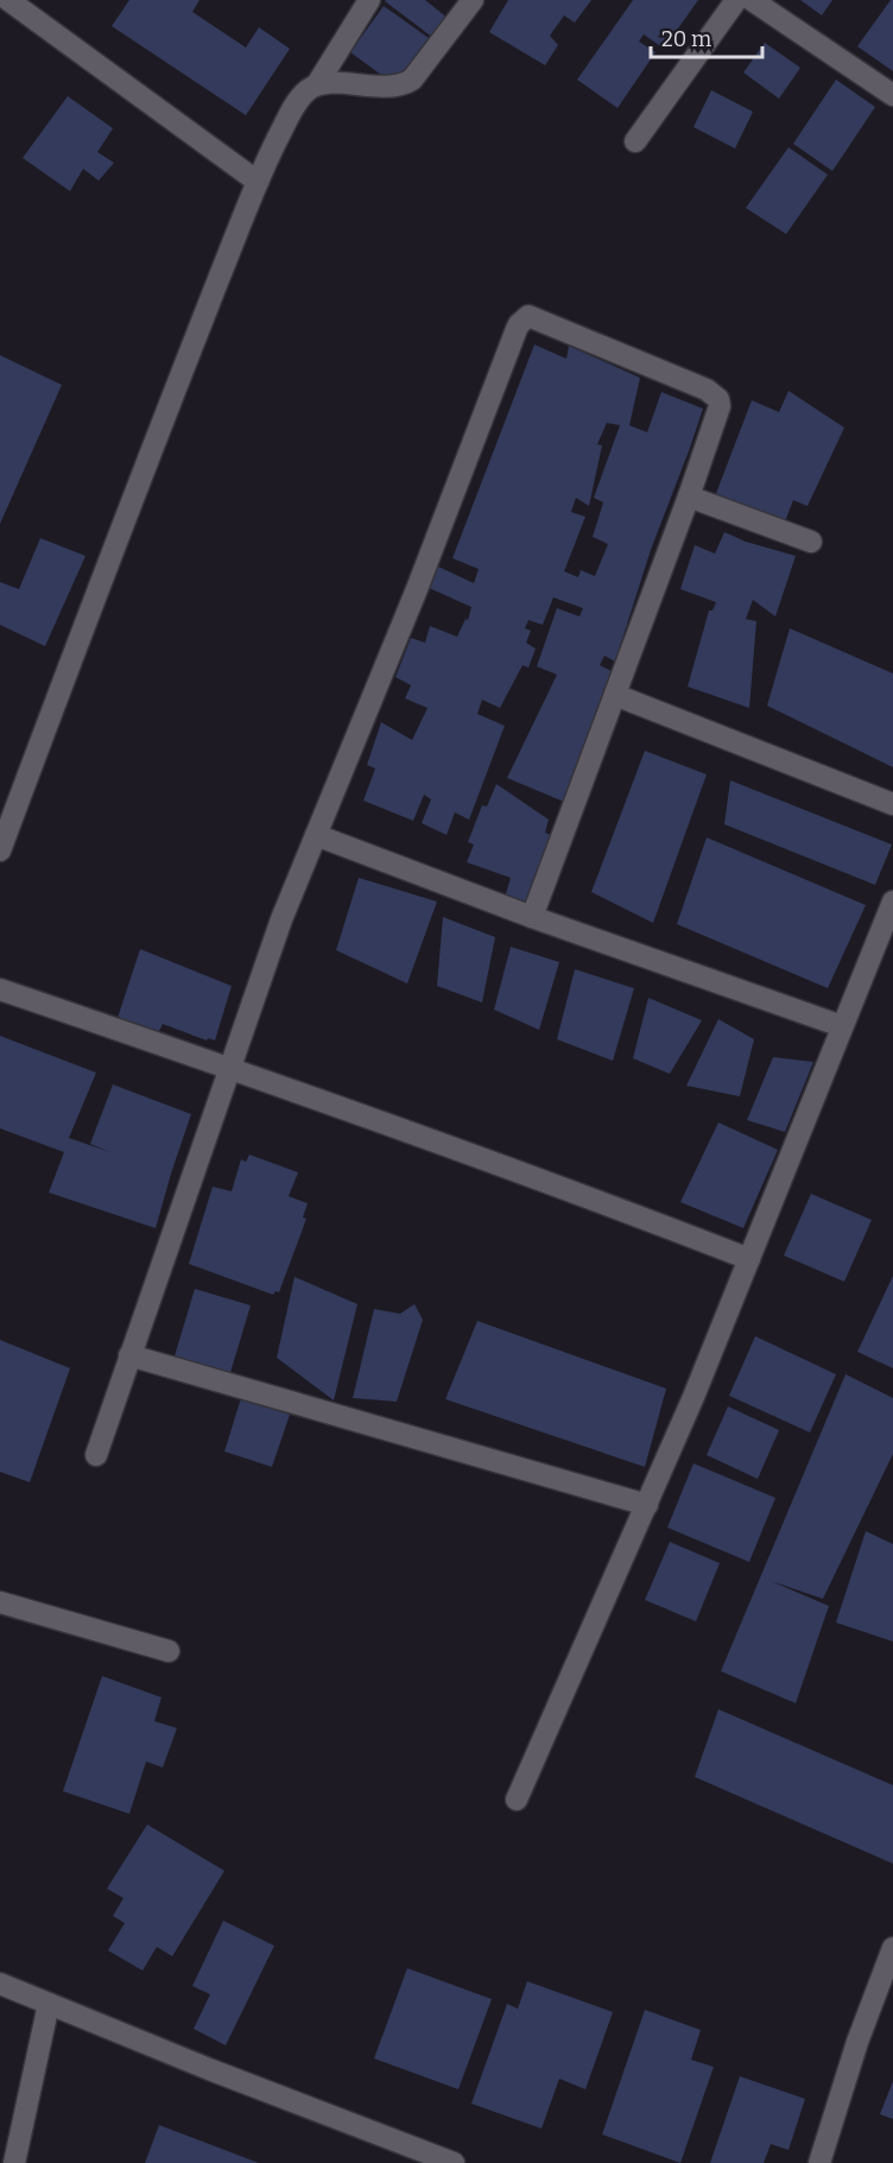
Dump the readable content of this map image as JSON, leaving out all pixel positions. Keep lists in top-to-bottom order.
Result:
{
  "scale_bar": "20 m"
}
